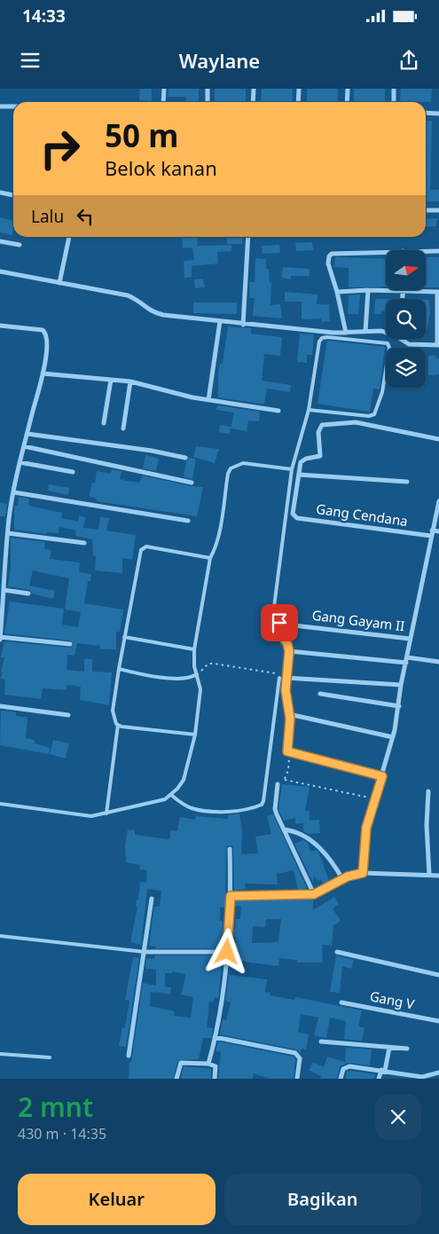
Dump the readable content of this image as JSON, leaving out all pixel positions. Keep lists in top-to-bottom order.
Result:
{
  "streets": {
    "street": ["Gang Cendana", "Gang Gayam II", "Gang V"]
  },
  "north": "right",
  "page": {
    "status": "14:33",
    "header": "Waylane",
    "turn": ["50 m", "Belok kanan"],
    "then": "Lalu",
    "heading": ["2 mnt", "430 m · 14:35"],
    "buttons": ["Keluar", "Bagikan"]
  }
}
